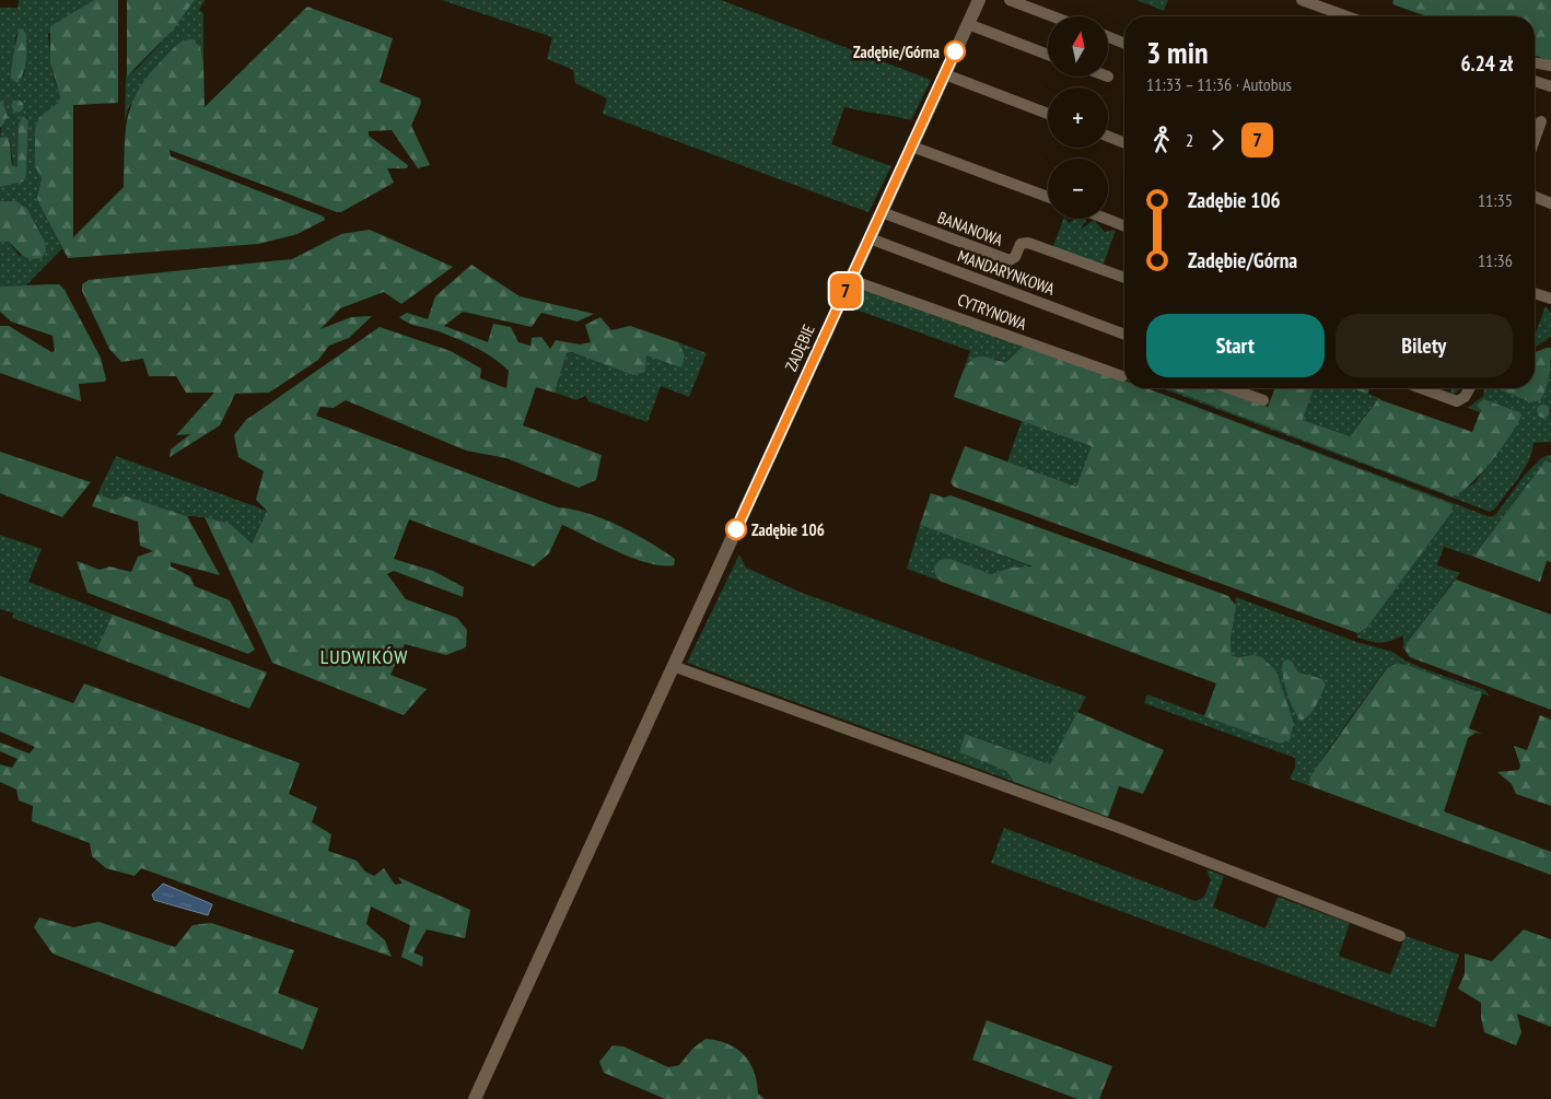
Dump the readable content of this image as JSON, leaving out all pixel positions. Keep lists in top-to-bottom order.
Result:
{
  "streets": {
    "street": [
      "BANANOWA",
      "MANDARYNKOWA",
      "CYTRYNOWA",
      "ZADĘBIE"
    ]
  },
  "crossings": [
    ["BANANOWA", "ZADĘBIE"],
    ["MANDARYNKOWA", "ZADĘBIE"],
    ["CYTRYNOWA", "ZADĘBIE"]
  ],
  "districts": ["LUDWIKÓW"],
  "places": ["Zadębie/Górna", "Zadębie 106"],
  "lines": ["bus line 7"],
  "north": "top",
  "page": {
    "on_map": "7",
    "map_buttons": ["+", "−"],
    "heading": ["3 min", "11:33 – 11:36 · Autobus", "6.24 zł"],
    "legs": ["2", "7"],
    "list": [
      {
        "name": "Zadębie 106",
        "value": "11:35"
      },
      {
        "name": "Zadębie/Górna",
        "value": "11:36"
      }
    ],
    "buttons": ["Start", "Bilety"]
  }
}
